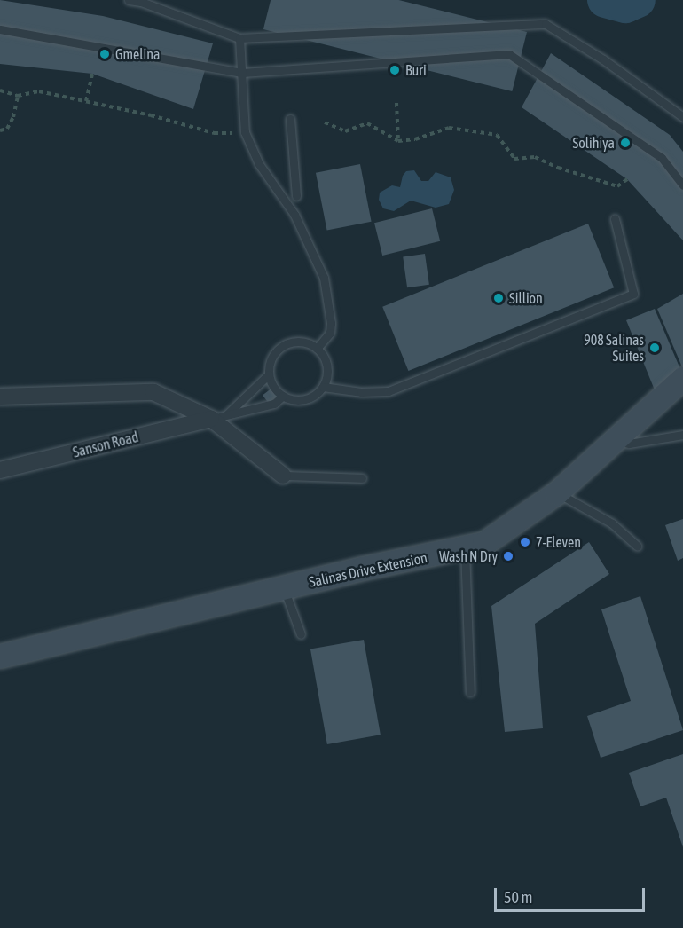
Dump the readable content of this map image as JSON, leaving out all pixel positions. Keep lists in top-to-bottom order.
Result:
{
  "streets": {
    "street": ["Sanson Road", "Salinas Drive Extension"]
  },
  "places": [
    "Gmelina",
    "Buri",
    "Solihiya",
    "Sillion",
    "908 Salinas Suites",
    "7-Eleven",
    "Wash N Dry"
  ],
  "scale_bar": "50 m"
}
